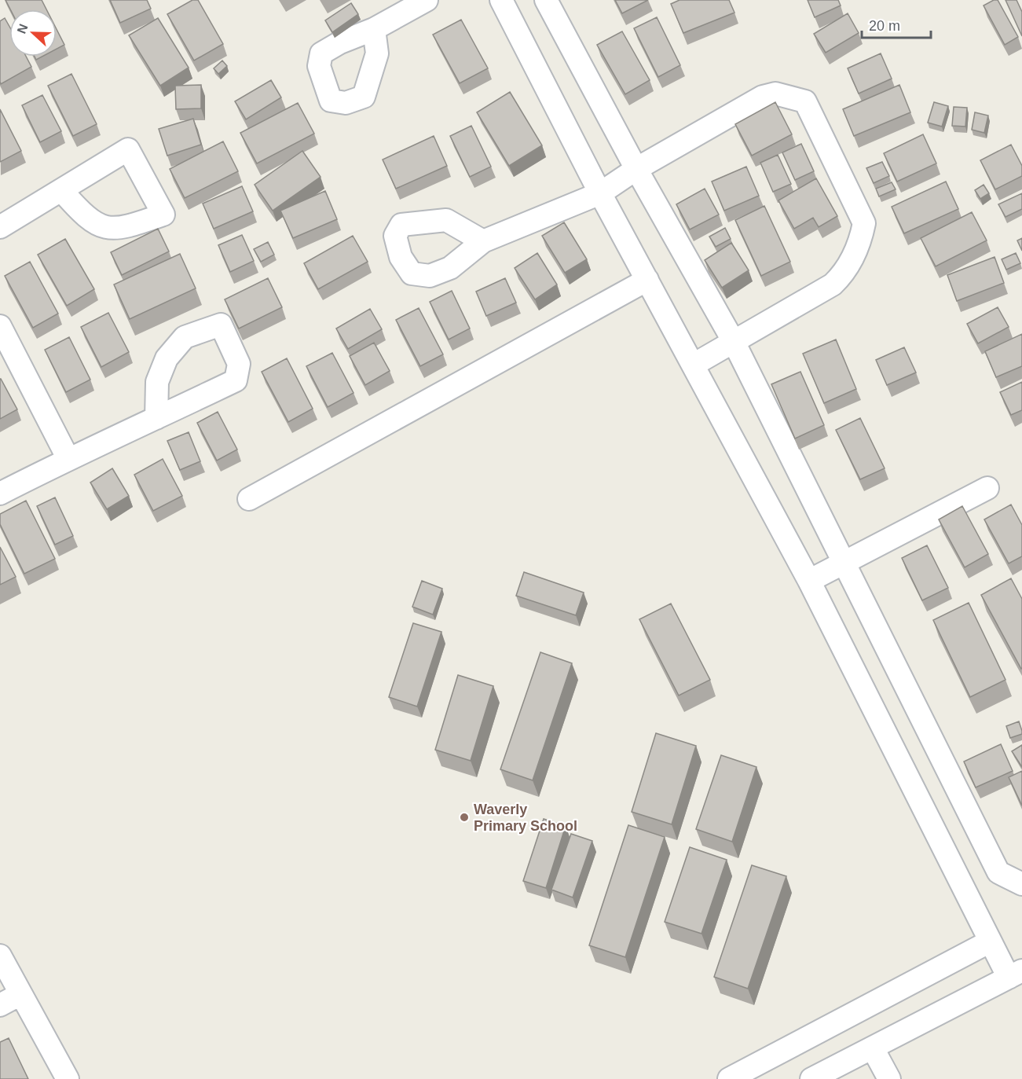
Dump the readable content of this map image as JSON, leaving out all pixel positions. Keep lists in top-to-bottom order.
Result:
{
  "places": ["Waverly Primary School"],
  "scale_bar": "20 m",
  "north": "left"
}
